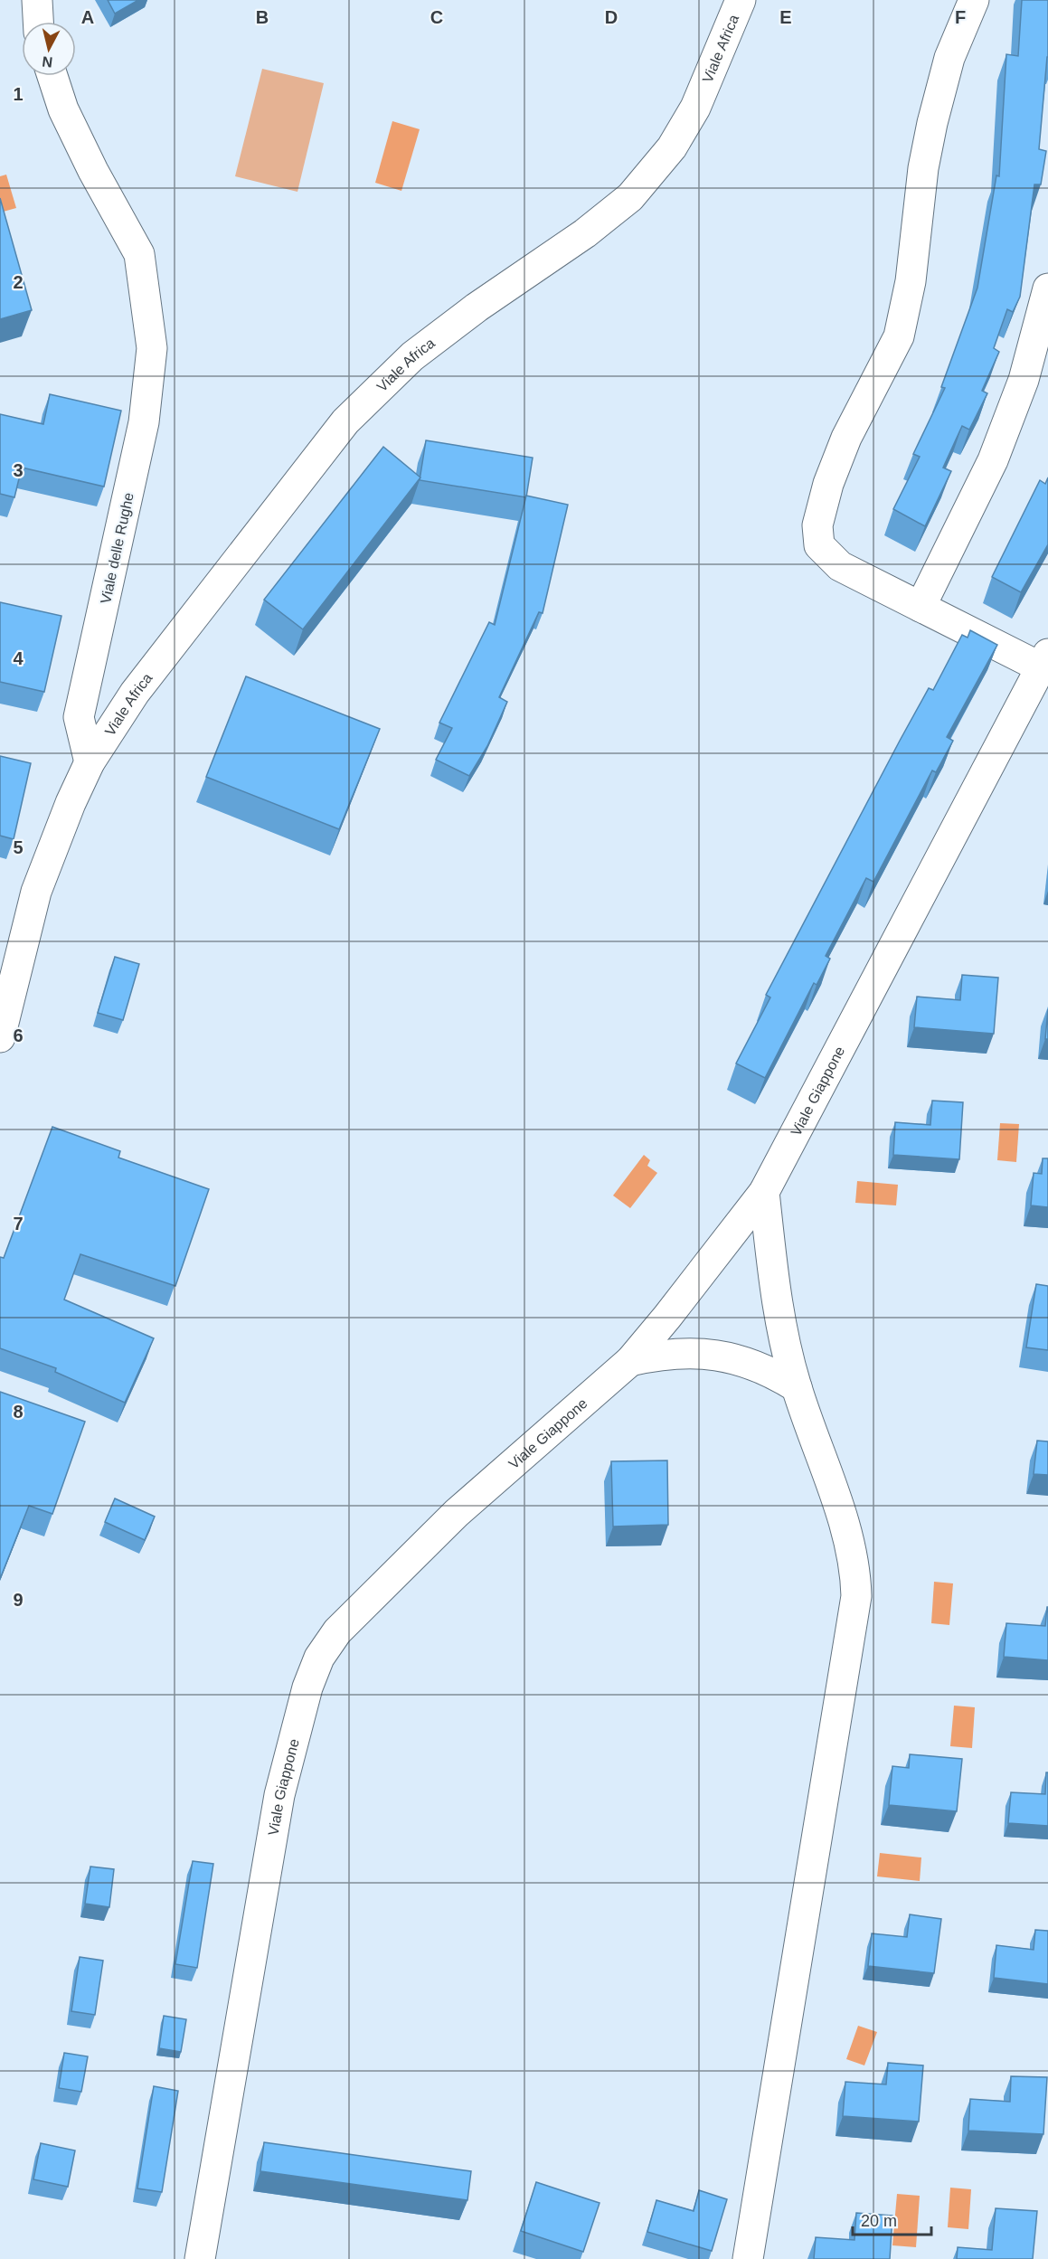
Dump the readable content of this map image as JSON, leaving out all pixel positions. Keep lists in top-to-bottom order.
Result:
{
  "streets": {
    "street": ["Viale Africa", "Viale delle Rughe", "Viale Giappone"]
  },
  "crossings": [
    ["Viale Africa", "Viale delle Rughe"]
  ],
  "scale_bar": "20 m",
  "north": "bottom",
  "grid": {
    "columns": [
      "A",
      "B",
      "C",
      "D",
      "E",
      "F"
    ],
    "rows": [
      "1",
      "2",
      "3",
      "4",
      "5",
      "6",
      "7",
      "8",
      "9"
    ]
  }
}
